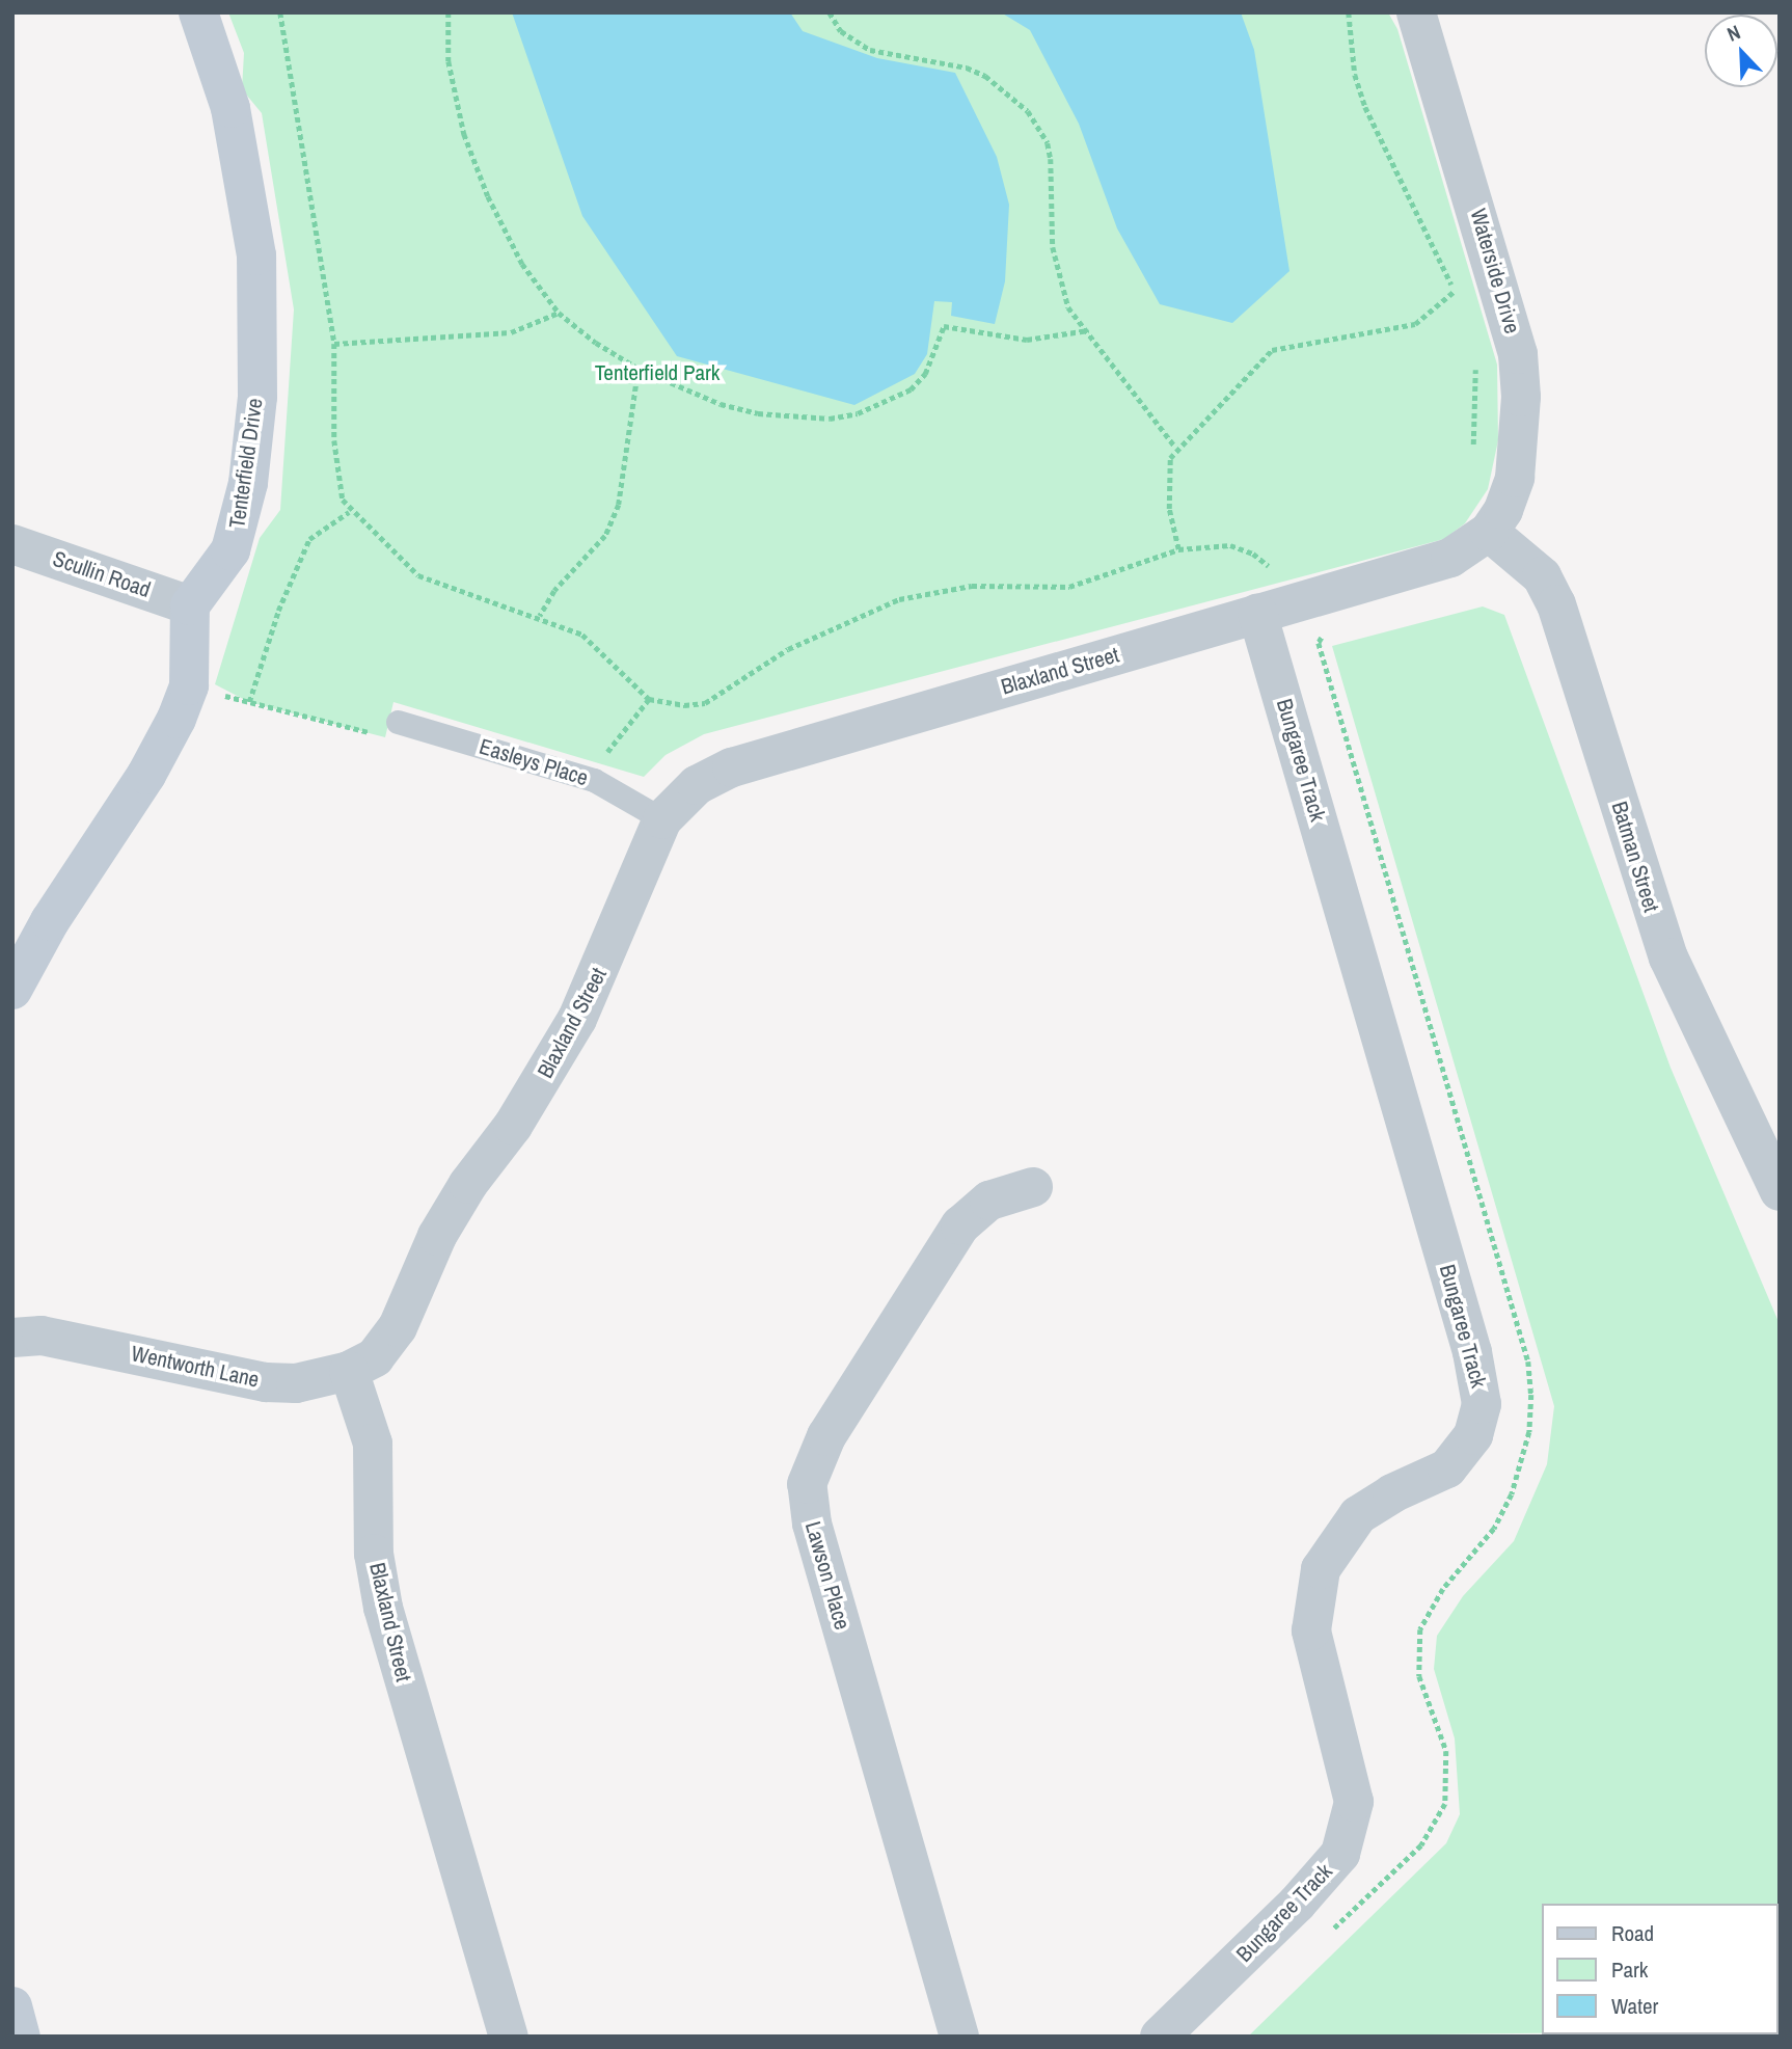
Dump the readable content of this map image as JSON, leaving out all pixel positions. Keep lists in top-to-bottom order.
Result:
{
  "streets": {
    "street": [
      "Waterside Drive",
      "Tenterfield Drive",
      "Scullin Road",
      "Blaxland Street",
      "Bungaree Track",
      "Batman Street",
      "Wentworth Lane",
      "Lawson Place"
    ],
    "lane": ["Easleys Place"]
  },
  "crossings": [
    ["Waterside Drive", "Blaxland Street"],
    ["Waterside Drive", "Batman Street"],
    ["Tenterfield Drive", "Scullin Road"],
    ["Blaxland Street", "Bungaree Track"],
    ["Blaxland Street", "Easleys Place"],
    ["Blaxland Street", "Batman Street"],
    ["Blaxland Street", "Wentworth Lane"]
  ],
  "parks": ["Tenterfield Park"],
  "legend": ["Road", "Park", "Water"],
  "north": "top left"
}
